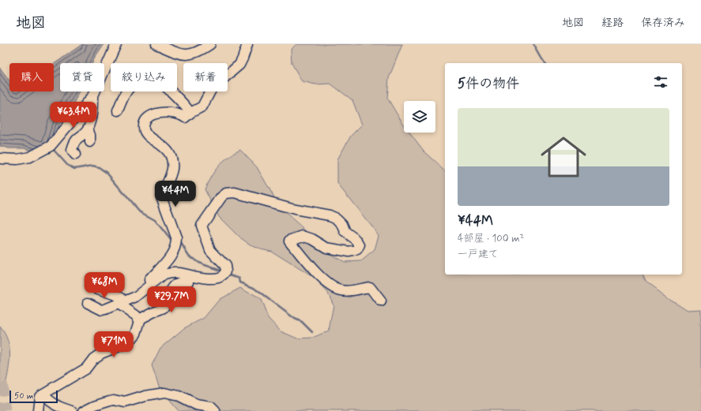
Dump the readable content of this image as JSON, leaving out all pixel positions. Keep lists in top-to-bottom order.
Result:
{
  "scale_bar": "50 m",
  "page": {
    "header": "地図",
    "nav": ["地図", "経路", "保存済み"],
    "chip": [
      "購入",
      "賃貸",
      "絞り込み",
      "新着"
    ],
    "heading": "5件の物件",
    "list": [
      {
        "name": "¥44M",
        "note": "4部屋 · 100 m² · 一戸建て"
      }
    ],
    "price": [
      "¥63.4M",
      "¥44M",
      "¥68M",
      "¥29.7M",
      "¥71M"
    ],
    "scale": "50 m"
  }
}
